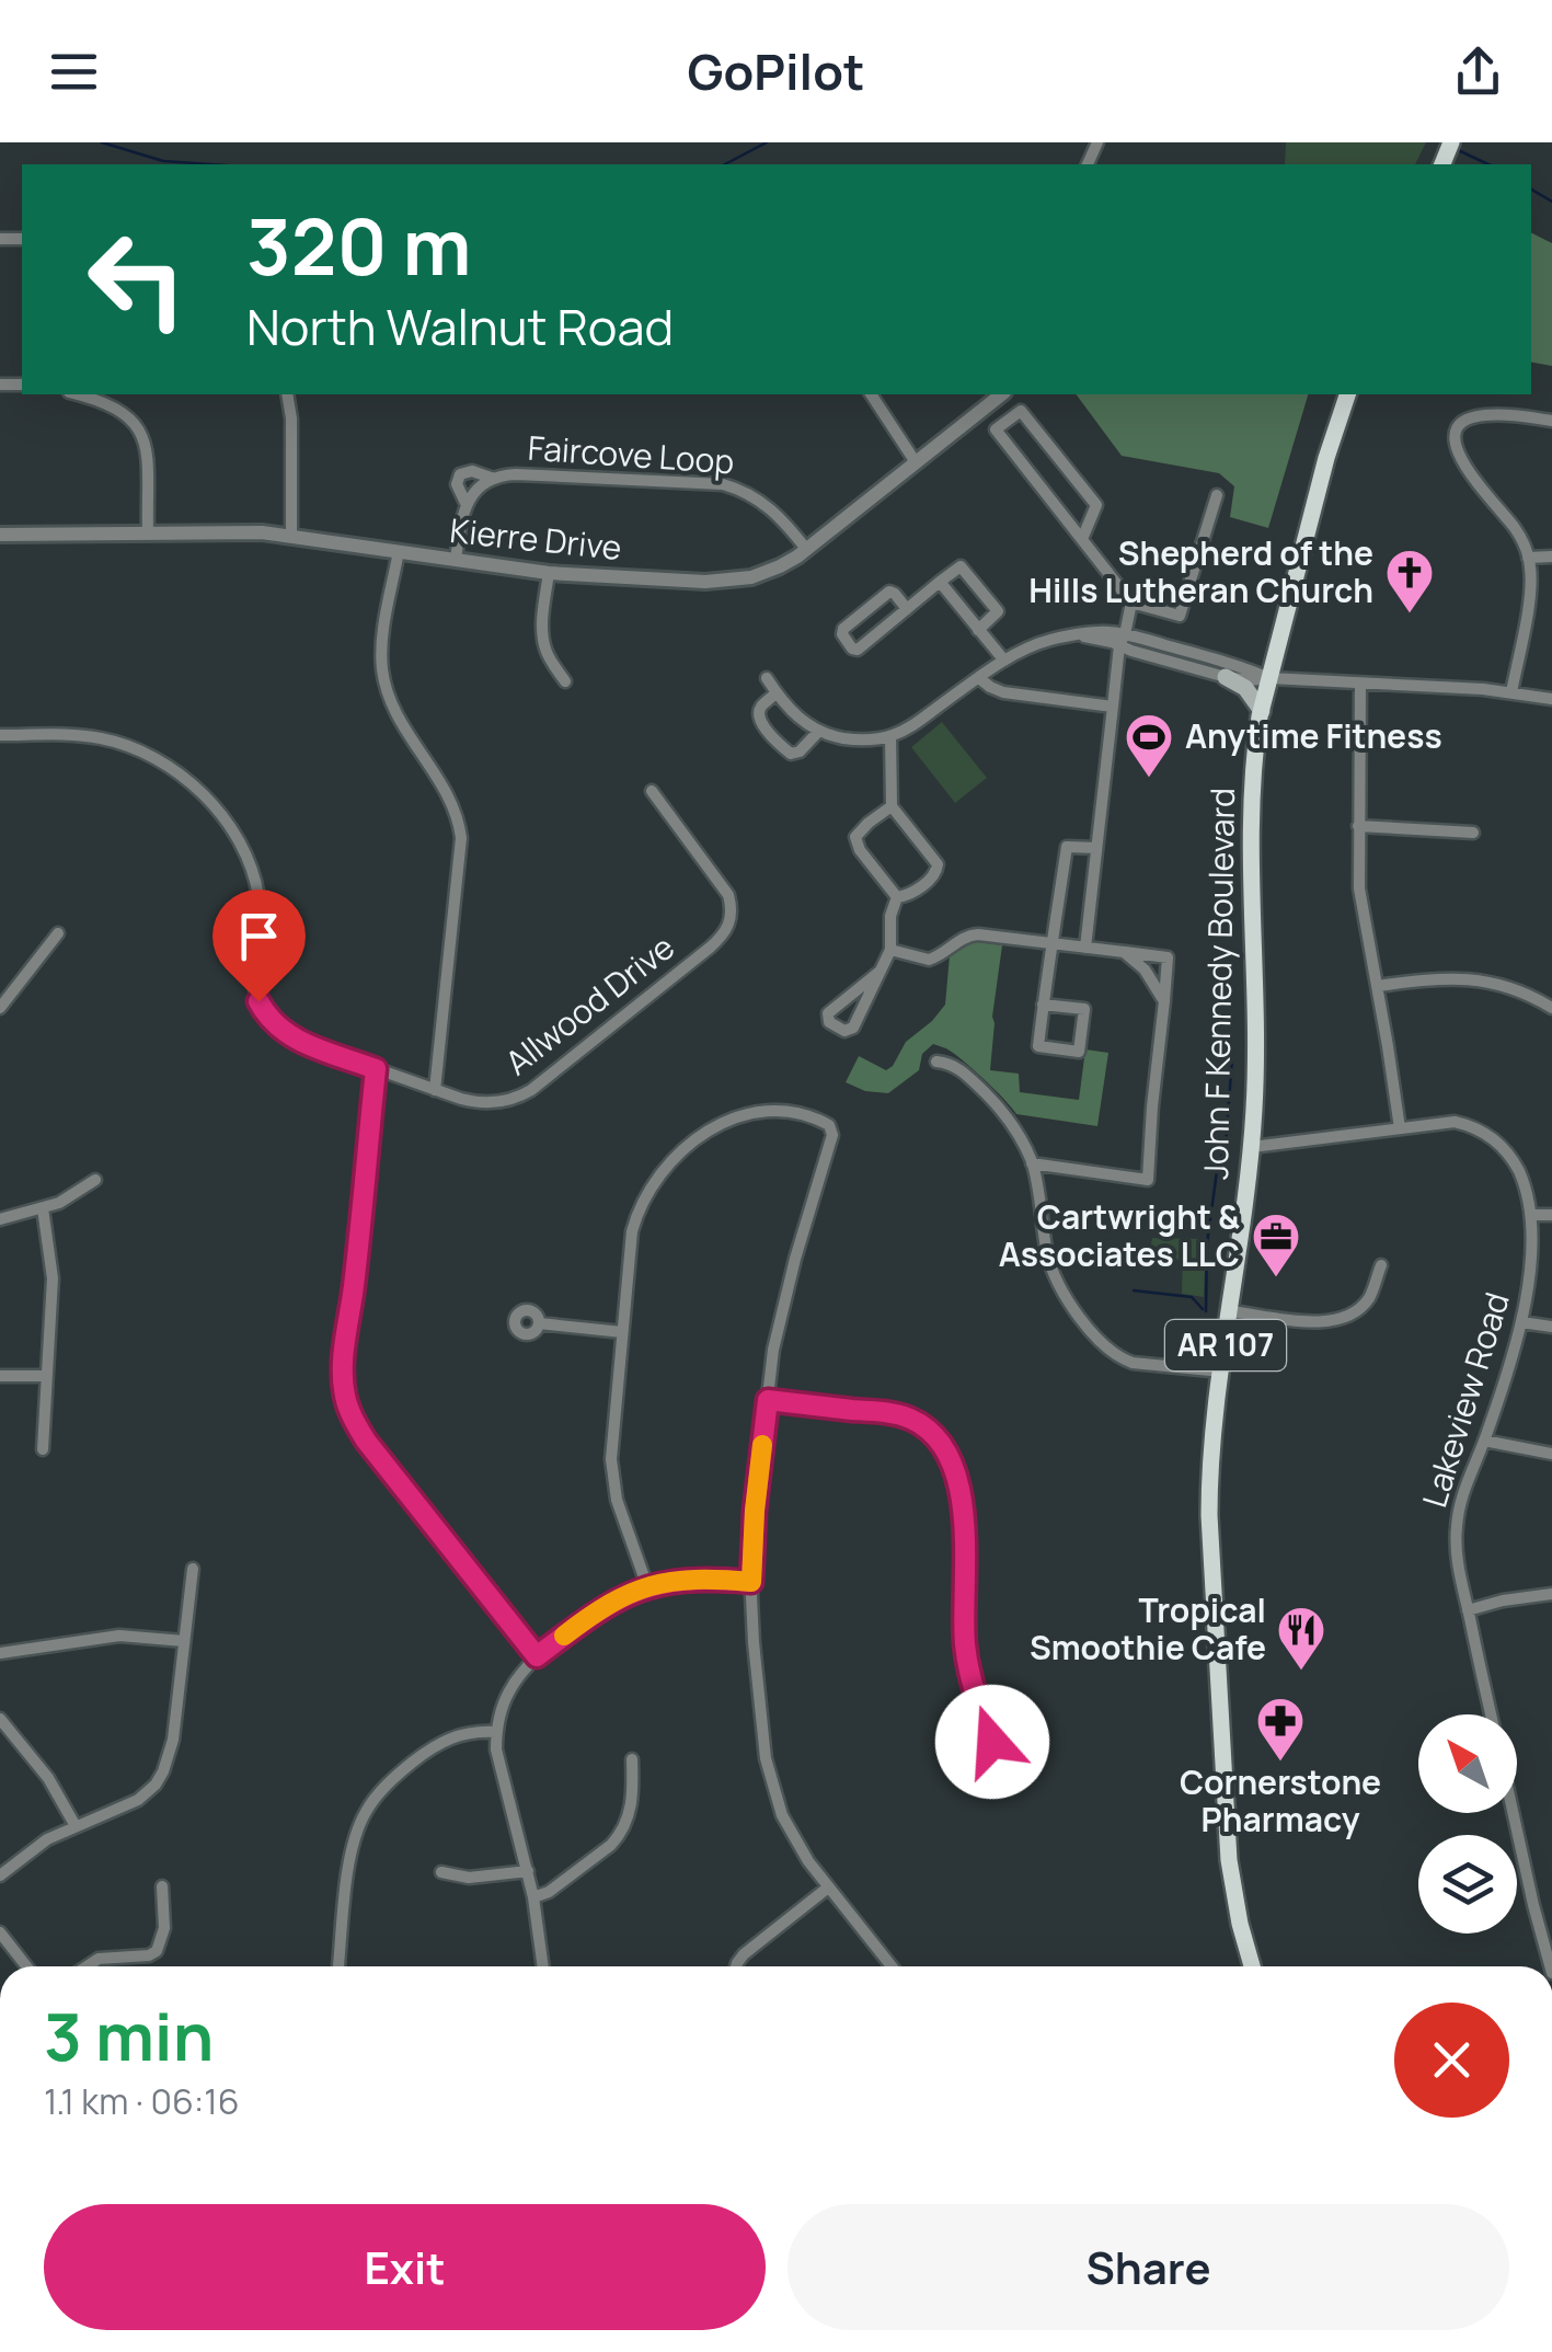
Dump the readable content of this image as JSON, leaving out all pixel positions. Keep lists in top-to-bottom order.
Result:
{
  "streets": {
    "main road": ["John F Kennedy Boulevard", "AR 107"],
    "street": [
      "Faircove Loop",
      "Kierre Drive",
      "Allwood Drive",
      "Lakeview Road"
    ]
  },
  "crossings": [
    ["Faircove Loop", "Kierre Drive"],
    ["John F Kennedy Boulevard", "Lakeview Road"]
  ],
  "places": {
    "church": ["Shepherd of the Hills Lutheran Church"],
    "sports": ["Anytime Fitness"],
    "office": ["Cartwright & Associates LLC"],
    "restaurant": ["Tropical Smoothie Cafe"],
    "pharmacy": ["Cornerstone Pharmacy"]
  },
  "north": "top left",
  "page": {
    "header": "GoPilot",
    "turn": ["320 m", "North Walnut Road"],
    "heading": ["3 min", "1.1 km · 06:16"],
    "buttons": ["Exit", "Share"]
  }
}
